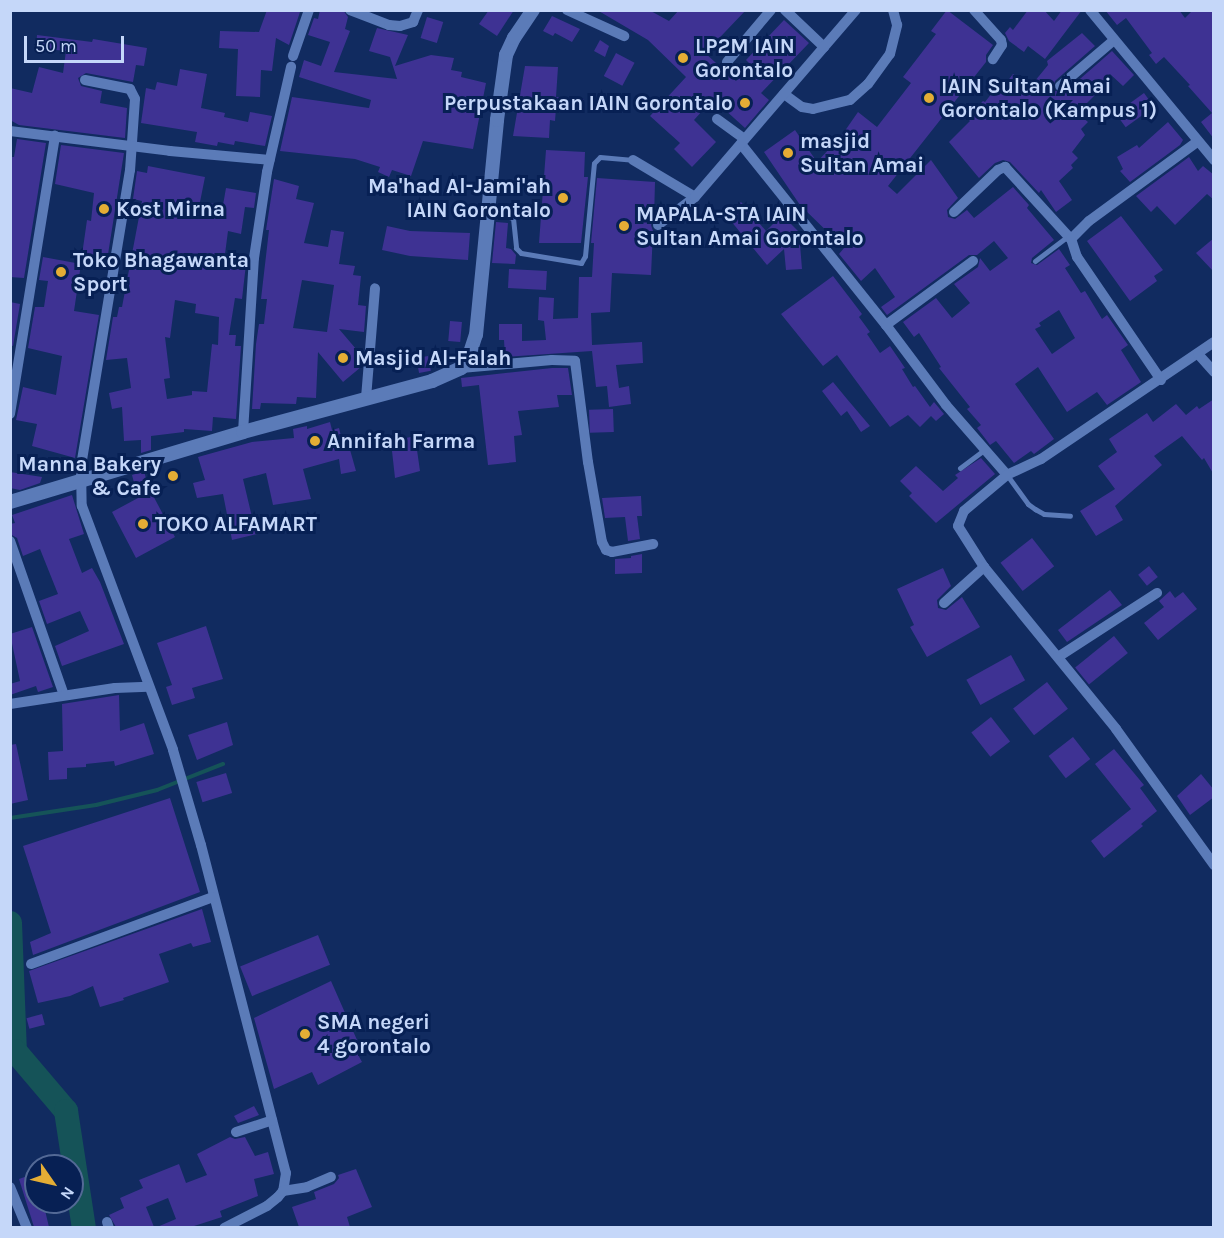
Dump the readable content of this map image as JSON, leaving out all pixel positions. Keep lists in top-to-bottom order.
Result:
{
  "places": [
    "LP2M IAIN Gorontalo",
    "IAIN Sultan Amai Gorontalo (Kampus 1)",
    "Perpustakaan IAIN Gorontalo",
    "masjid Sultan Amai",
    "Ma'had Al-Jami'ah IAIN Gorontalo",
    "Kost Mirna",
    "MAPALA-STA IAIN Sultan Amai Gorontalo",
    "Toko Bhagawanta Sport",
    "Masjid Al-Falah",
    "Annifah Farma",
    "Manna Bakery & Cafe",
    "TOKO ALFAMART",
    "SMA negeri 4 gorontalo"
  ],
  "scale_bar": "50 m",
  "north": "bottom right"
}
